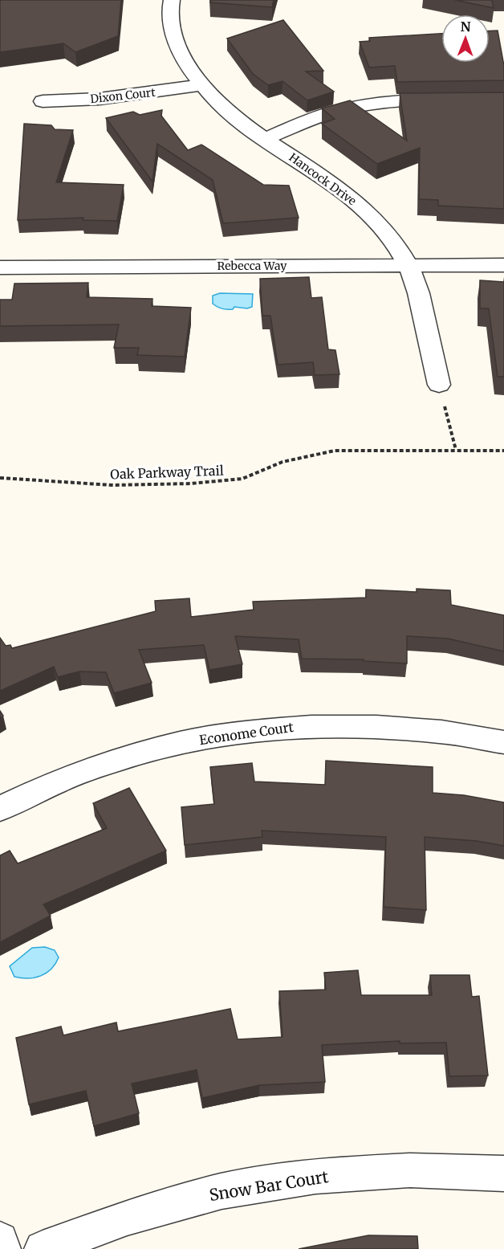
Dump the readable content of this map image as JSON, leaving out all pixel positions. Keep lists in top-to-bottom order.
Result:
{
  "streets": {
    "street": [
      "Dixon Court",
      "Hancock Drive",
      "Rebecca Way",
      "Econome Court",
      "Snow Bar Court"
    ],
    "path": ["Oak Parkway Trail"]
  },
  "crossings": [
    ["Dixon Court", "Hancock Drive"],
    ["Hancock Drive", "Rebecca Way"]
  ],
  "north": "top"
}
